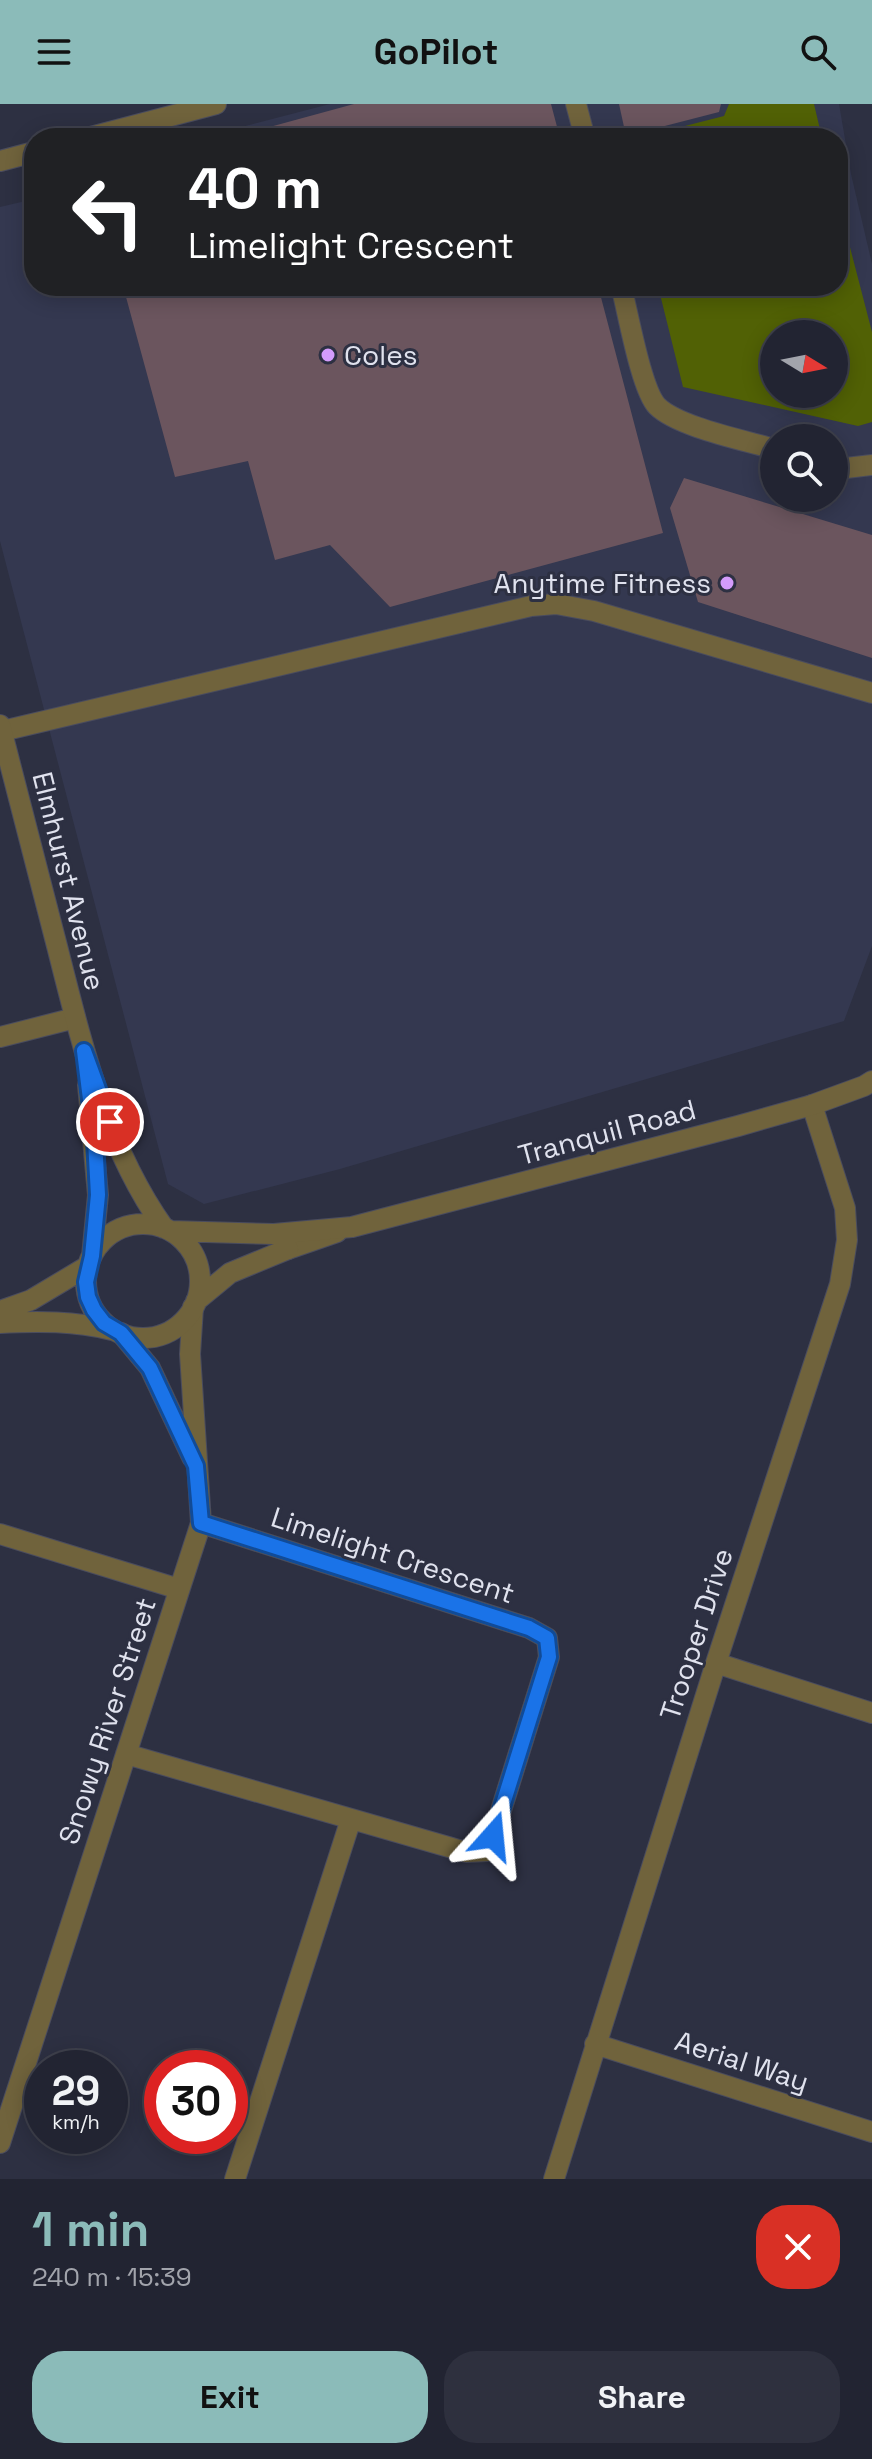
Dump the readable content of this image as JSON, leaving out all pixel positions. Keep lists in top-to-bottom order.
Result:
{
  "streets": {
    "street": [
      "Elmhurst Avenue",
      "Tranquil Road",
      "Limelight Crescent",
      "Trooper Drive",
      "Snowy River Street",
      "Aerial Way"
    ]
  },
  "crossings": [
    ["Elmhurst Avenue", "Tranquil Road"],
    ["Elmhurst Avenue", "Snowy River Street"],
    ["Tranquil Road", "Trooper Drive"],
    ["Tranquil Road", "Snowy River Street"],
    ["Limelight Crescent", "Snowy River Street"],
    ["Trooper Drive", "Aerial Way"]
  ],
  "places": ["Coles", "Anytime Fitness"],
  "north": "right",
  "page": {
    "header": "GoPilot",
    "turn": ["40 m", "Limelight Crescent"],
    "speed": "29 km/h",
    "limit": "30",
    "heading": ["1 min", "240 m · 15:39"],
    "buttons": ["Exit", "Share"]
  }
}
